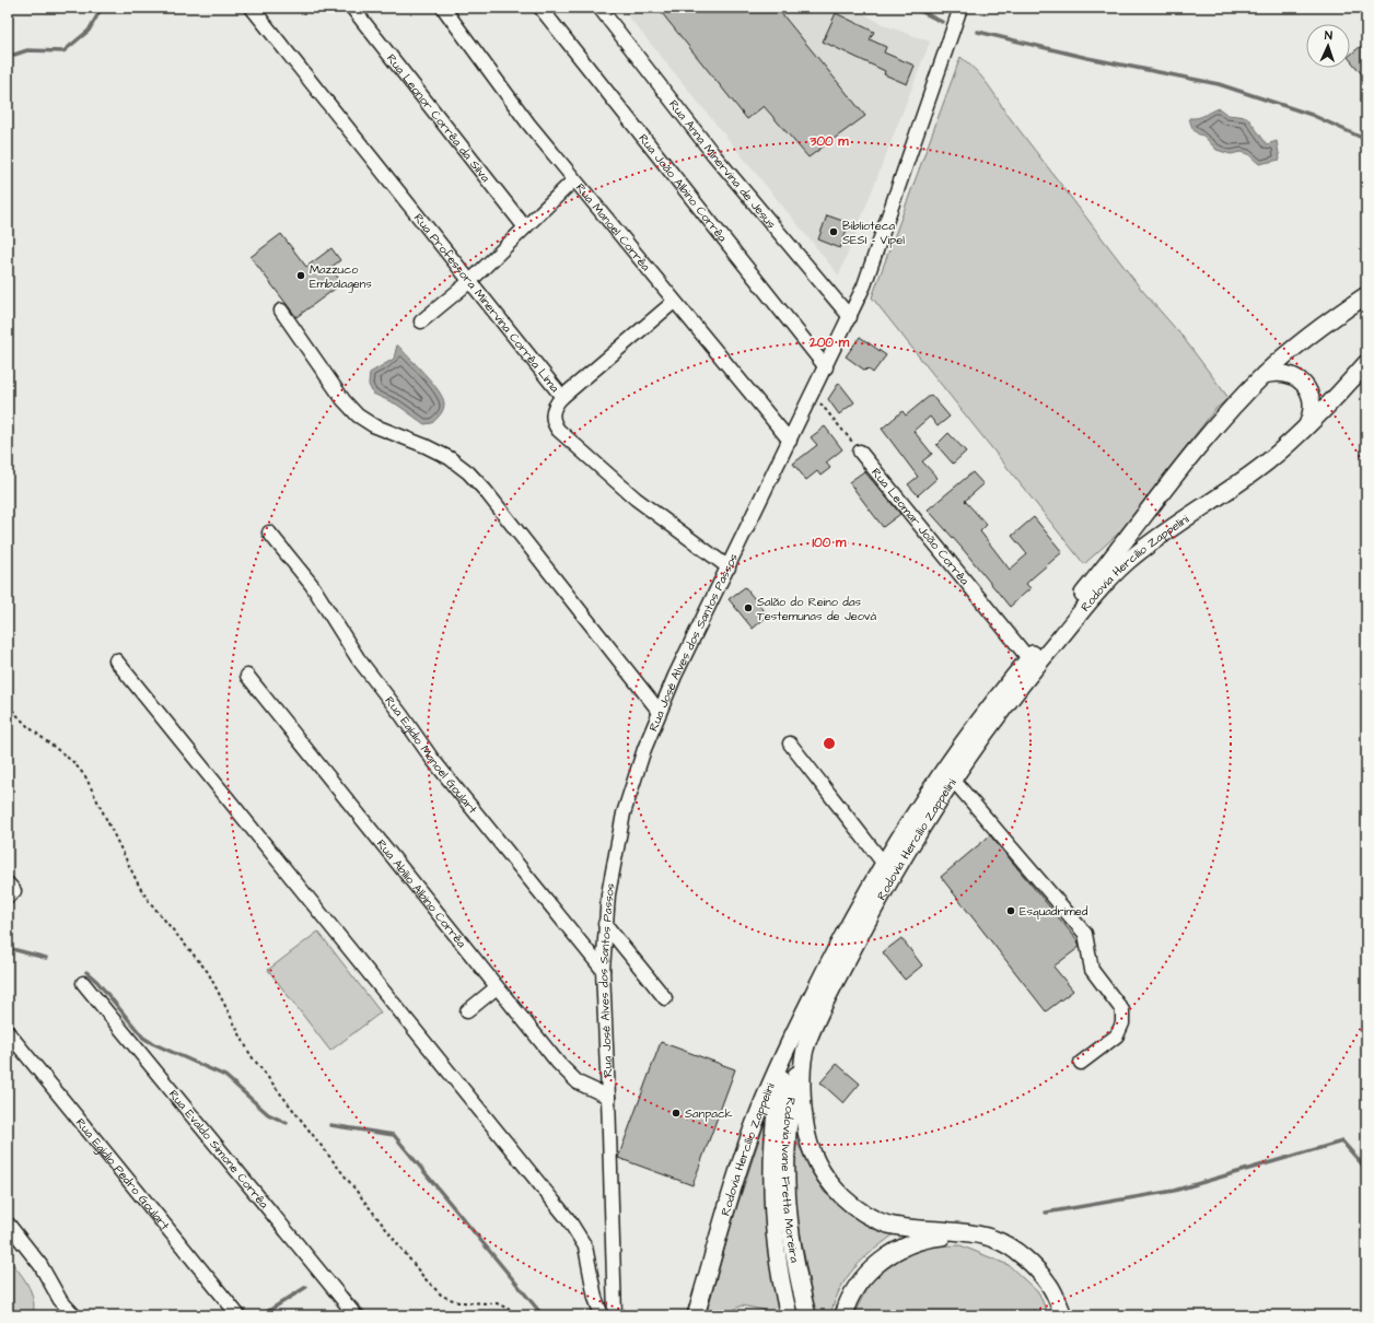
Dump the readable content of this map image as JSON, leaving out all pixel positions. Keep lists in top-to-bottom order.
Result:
{
  "streets": {
    "main road": ["Rodovia Hercílio Zappelini", "Rodovia Ivane Fretta Moreira"],
    "street": [
      "Rua Leonor Corrêa da Silva",
      "Rua Anna Minervina de Jesus",
      "Rua João Albino Corrêa",
      "Rua Manoel Corrêa",
      "Rua Professora Minervina Corrêa Lima",
      "Rua Leomar João Corrêa",
      "Rua José Alves dos Santos Passos",
      "Rua Egídio Manoel Goulart",
      "Rua Abílio Albino Corrêa",
      "Rua Evaldo Simone Corrêa",
      "Rua Egídio Pedro Goulart"
    ]
  },
  "crossings": [
    ["Rua Anna Minervina de Jesus", "Rua José Alves dos Santos Passos"],
    ["Rua João Albino Corrêa", "Rua José Alves dos Santos Passos"],
    ["Rua Manoel Corrêa", "Rua José Alves dos Santos Passos"],
    ["Rua Professora Minervina Corrêa Lima", "Rua José Alves dos Santos Passos"],
    ["Rua Leomar João Corrêa", "Rodovia Hercílio Zappelini"],
    ["Rodovia Hercílio Zappelini", "Rodovia Ivane Fretta Moreira"],
    ["Rua José Alves dos Santos Passos", "Rua Egídio Manoel Goulart"],
    ["Rua José Alves dos Santos Passos", "Rua Abílio Albino Corrêa"]
  ],
  "places": [
    "Biblioteca SESI - Vipel",
    "Mazzuco Embalagens",
    "Salão do Reino das Testemunas de Jeová",
    "Esquadrimed",
    "Sanpack"
  ],
  "north": "top",
  "rings": ["300 m", "200 m", "100 m"]
}
